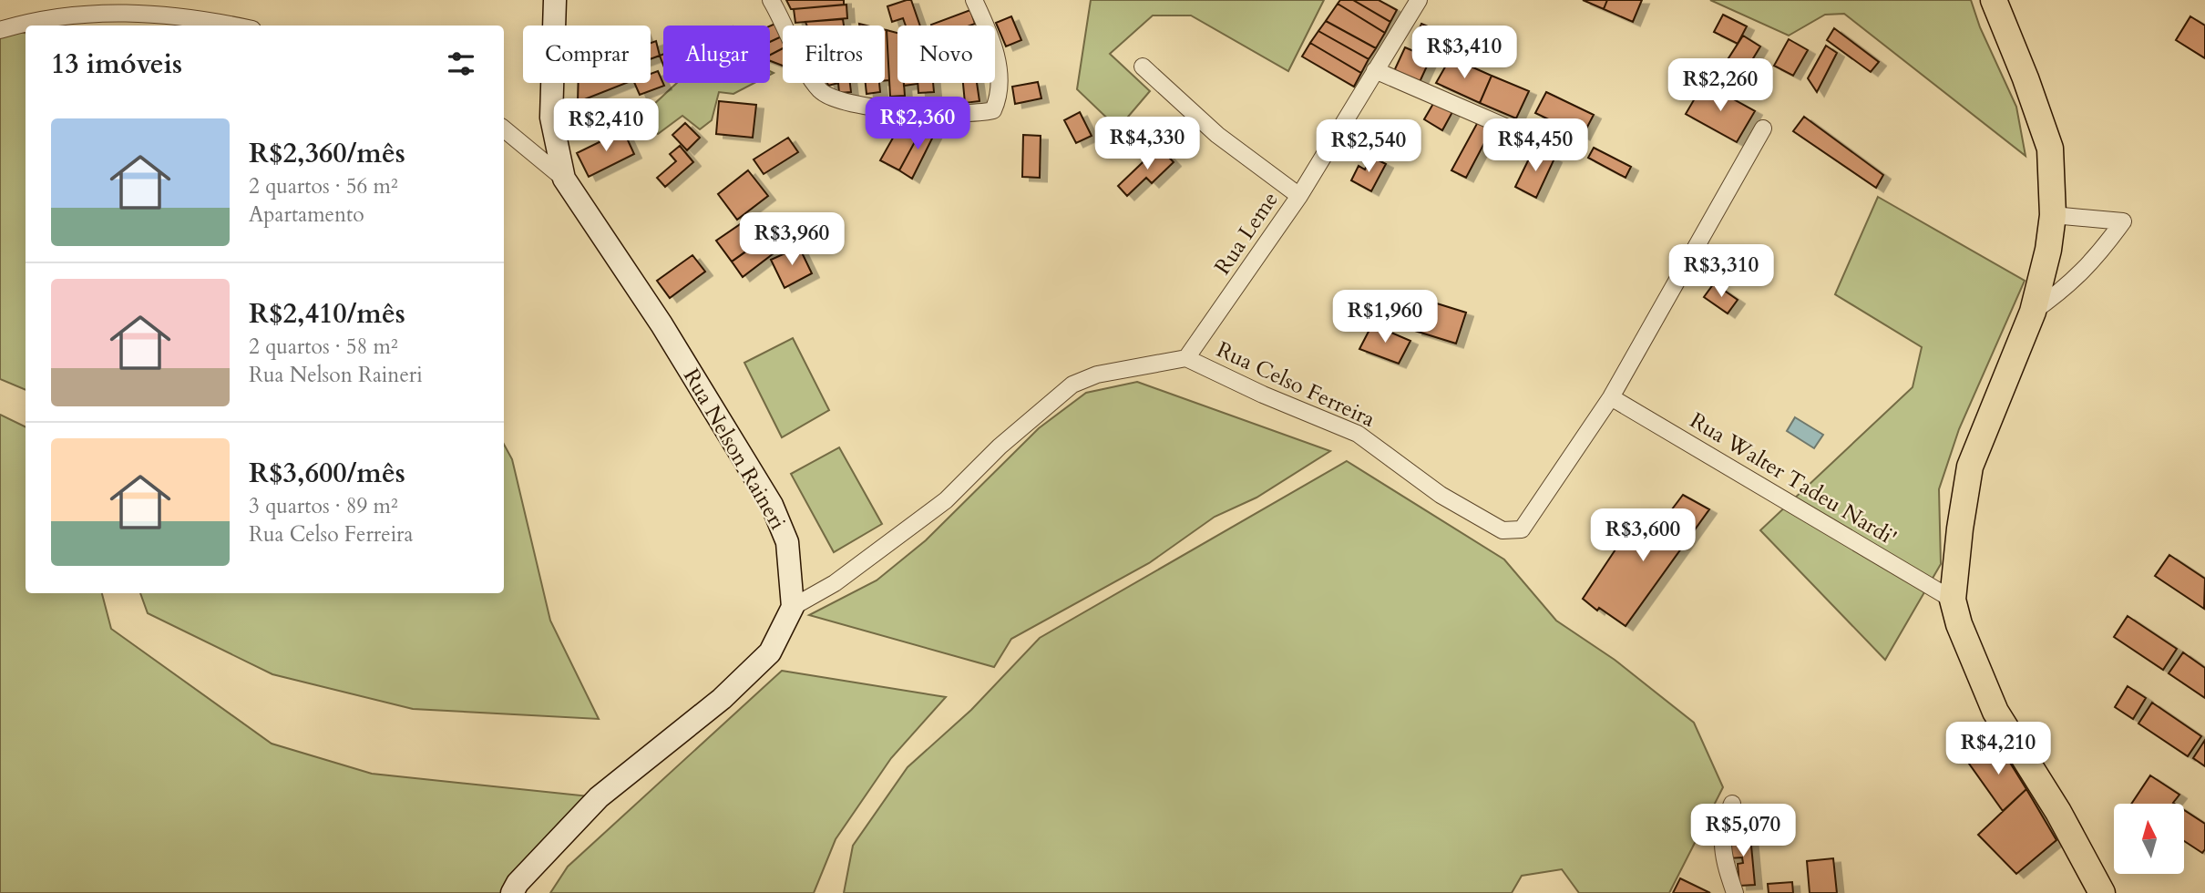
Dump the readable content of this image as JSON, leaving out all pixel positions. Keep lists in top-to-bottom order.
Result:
{
  "streets": {
    "main road": ["Rua Nelson Raineri"],
    "street": ["Rua Leme", "Rua Celso Ferreira", "Rua Walter Tadeu Nardi'"]
  },
  "crossings": [
    ["Rua Leme", "Rua Celso Ferreira"],
    ["Rua Celso Ferreira", "Rua Nelson Raineri"],
    ["Rua Celso Ferreira", "Rua Walter Tadeu Nardi'"]
  ],
  "north": "top",
  "page": {
    "price": [
      "R$3,410",
      "R$2,260",
      "R$2,360",
      "R$2,410",
      "R$4,330",
      "R$4,450",
      "R$2,540",
      "R$3,960",
      "R$3,310",
      "R$1,960",
      "R$3,600",
      "R$4,210",
      "R$5,070"
    ],
    "chip": [
      "Comprar",
      "Alugar",
      "Filtros",
      "Novo"
    ],
    "heading": "13 imóveis",
    "list": [
      {
        "name": "R$2,360/mês",
        "note": "2 quartos · 56 m² · Apartamento"
      },
      {
        "name": "R$2,410/mês",
        "note": "2 quartos · 58 m² · Rua Nelson Raineri"
      },
      {
        "name": "R$3,600/mês",
        "note": "3 quartos · 89 m² · Rua Celso Ferreira"
      }
    ]
  }
}
